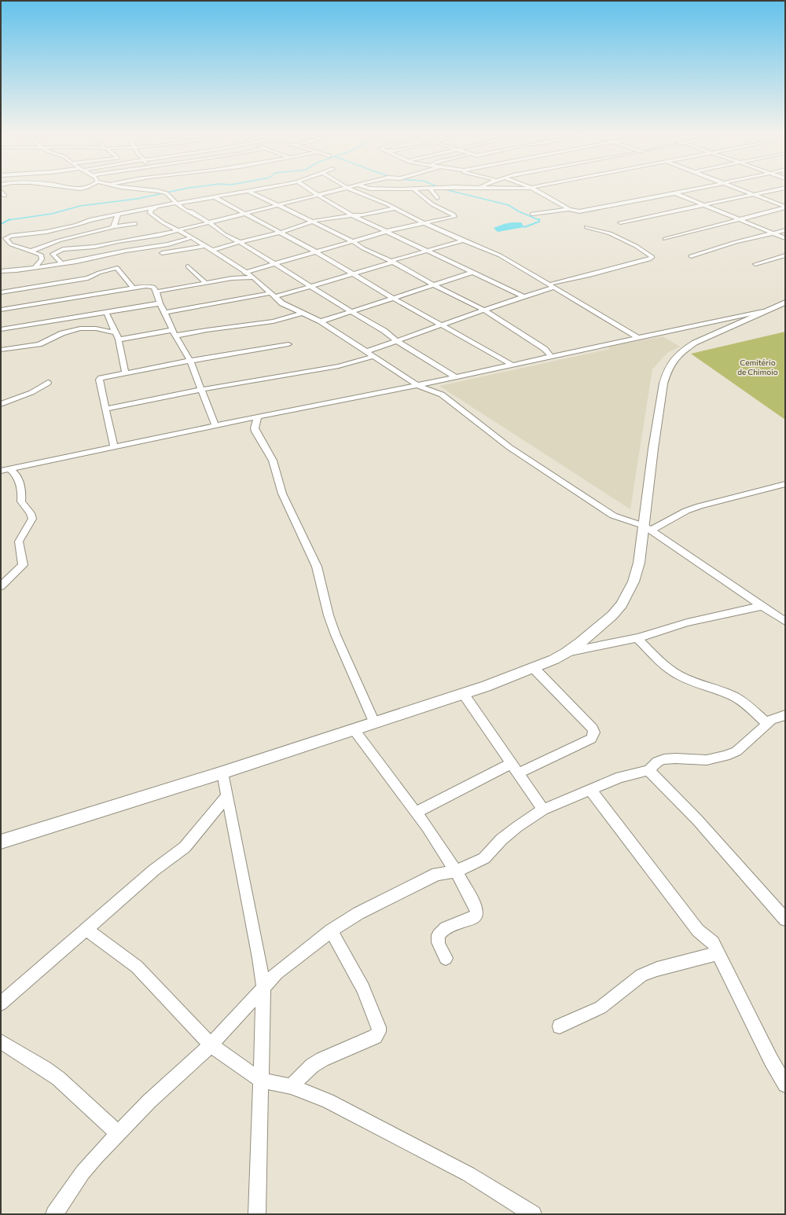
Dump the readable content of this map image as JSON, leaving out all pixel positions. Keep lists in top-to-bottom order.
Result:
{
  "parks": ["Cemitério de Chimoio"]
}
